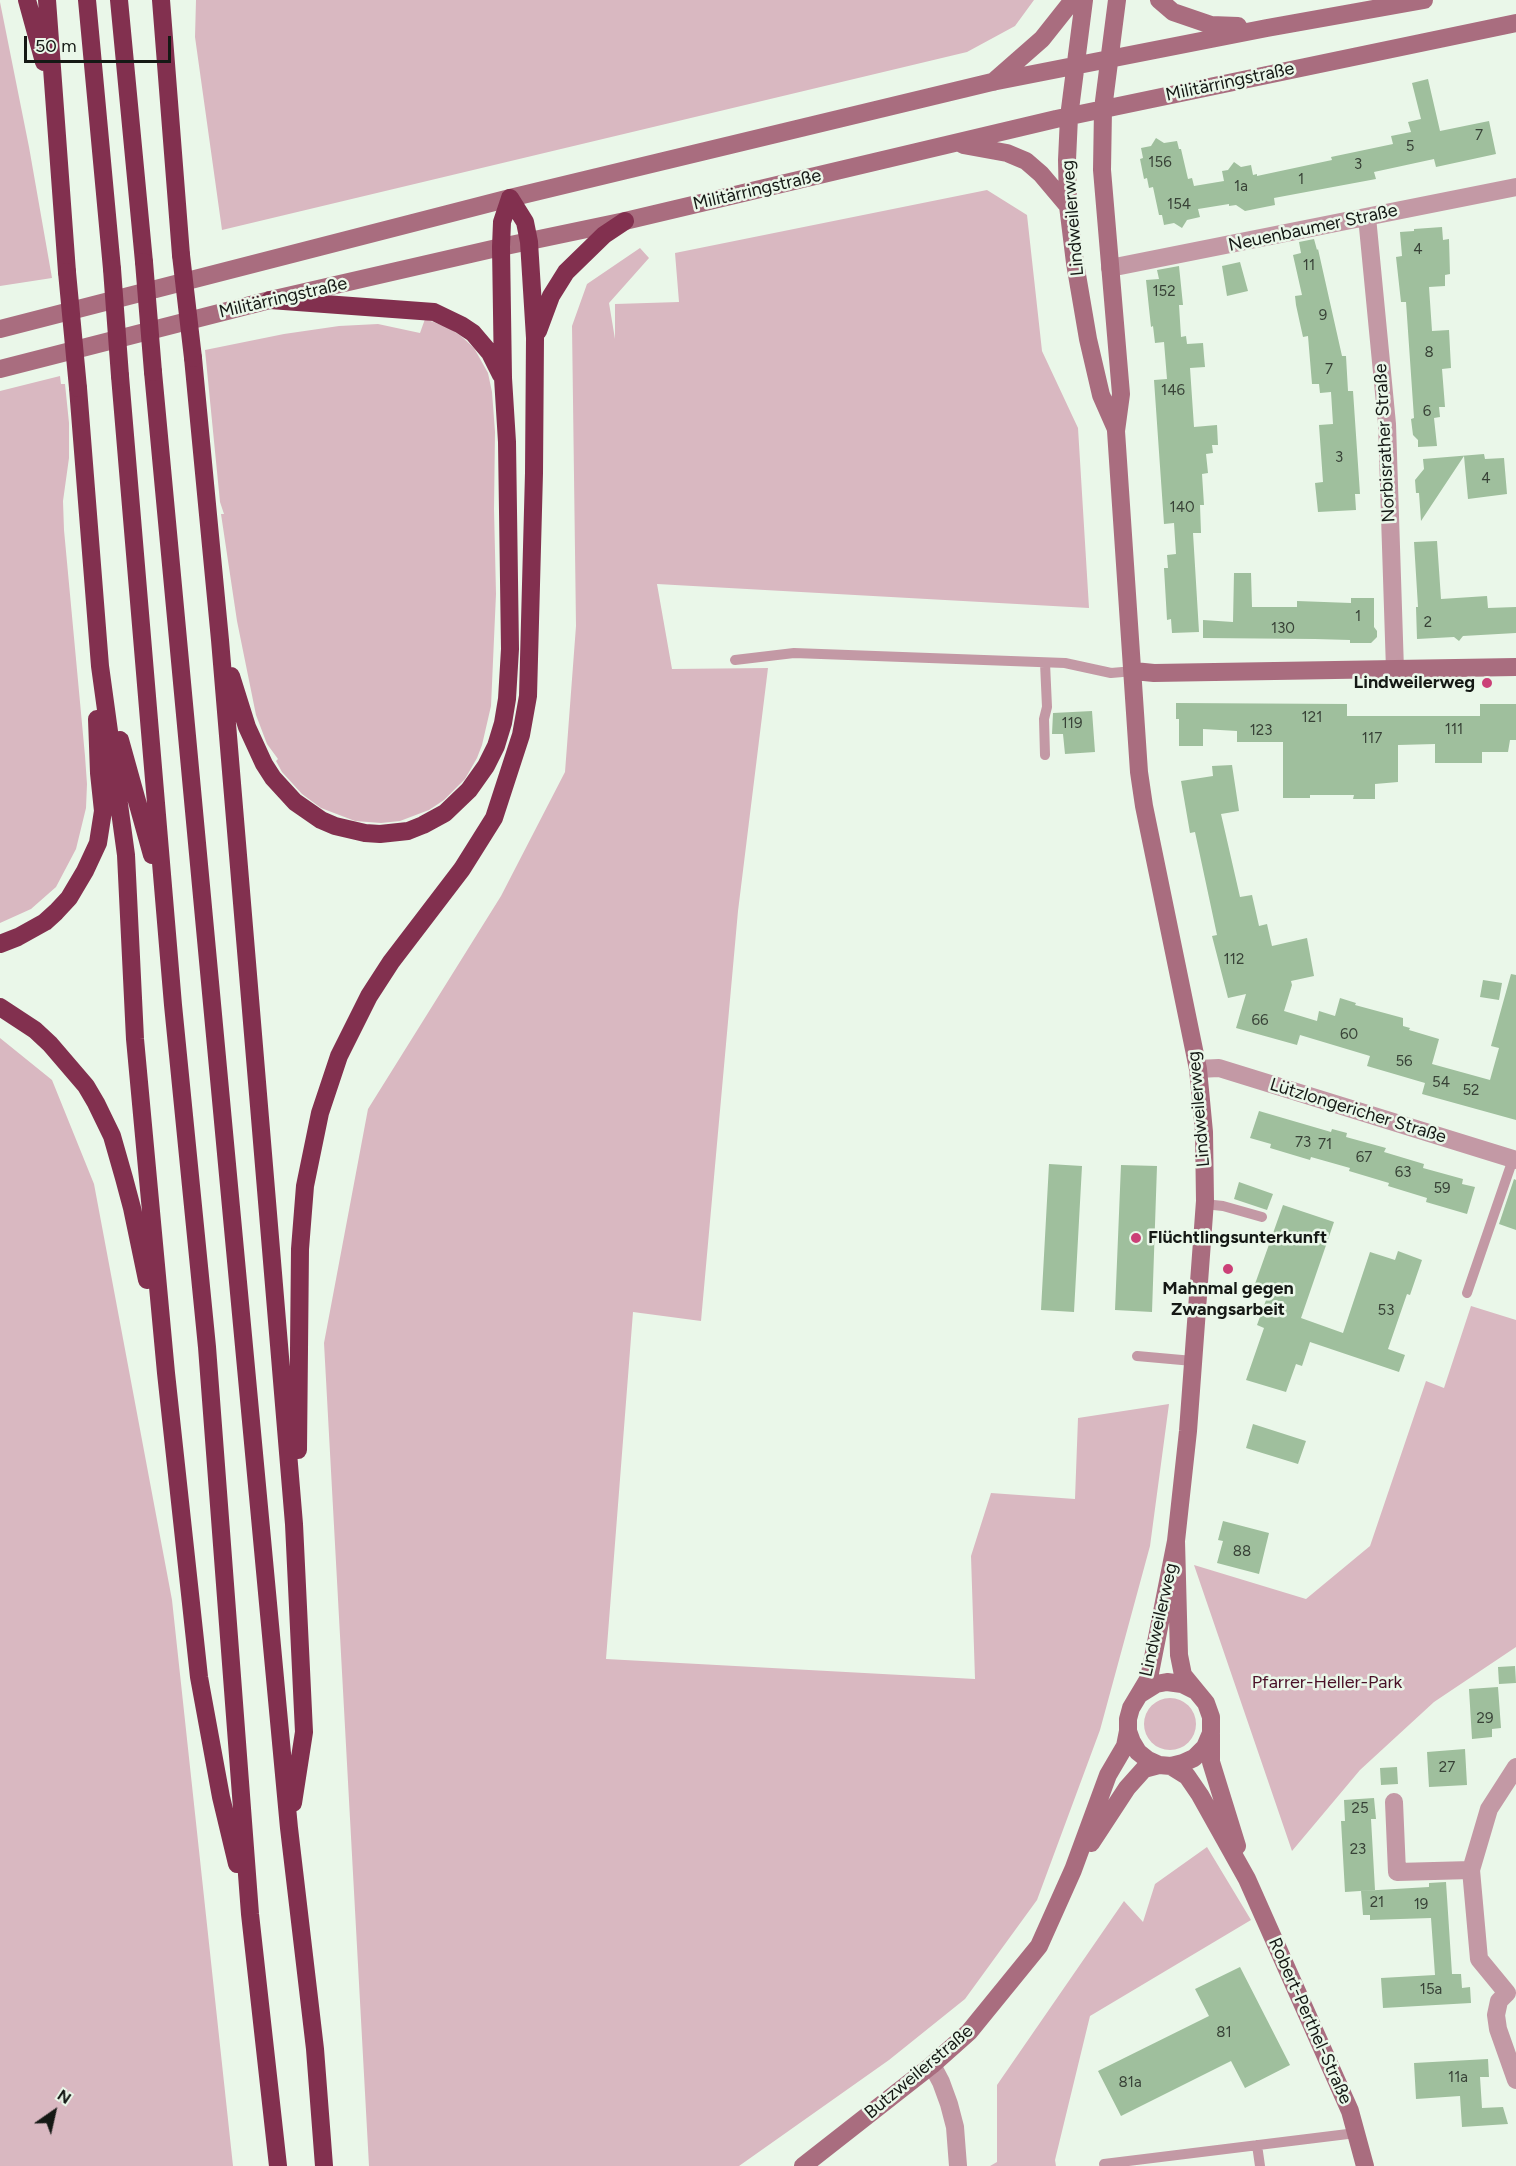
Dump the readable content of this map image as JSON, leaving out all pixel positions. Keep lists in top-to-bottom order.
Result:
{
  "streets": {
    "street": [
      "Militärringstraße",
      "Lindweilerweg",
      "Neuenbaumer Straße",
      "Norbisrather Straße",
      "Lützlongericher Straße",
      "Robert-Perthel-Straße",
      "Butzweilerstraße"
    ]
  },
  "crossings": [
    ["Militärringstraße", "Lindweilerweg"],
    ["Lindweilerweg", "Neuenbaumer Straße"],
    ["Lindweilerweg", "Lützlongericher Straße"],
    ["Lindweilerweg", "Robert-Perthel-Straße"],
    ["Lindweilerweg", "Butzweilerstraße"],
    ["Neuenbaumer Straße", "Norbisrather Straße"],
    ["Robert-Perthel-Straße", "Butzweilerstraße"]
  ],
  "parks": ["Pfarrer-Heller-Park"],
  "places": ["Lindweilerweg", "Flüchtlingsunterkunft", "Mahnmal gegen Zwangsarbeit"],
  "house_numbers": [
    "7",
    "5",
    "156",
    "3",
    "1",
    "1a",
    "154",
    "4",
    "11",
    "152",
    "9",
    "8",
    "7",
    "146",
    "6",
    "3",
    "4",
    "140",
    "1",
    "2",
    "130",
    "121",
    "119",
    "111",
    "123",
    "117",
    "112",
    "66",
    "60",
    "56",
    "54",
    "52",
    "73",
    "71",
    "67",
    "63",
    "59",
    "53",
    "88",
    "29",
    "27",
    "25",
    "23",
    "21",
    "19",
    "15a",
    "81",
    "11a",
    "81a"
  ],
  "scale_bar": "50 m",
  "north": "top right"
}
